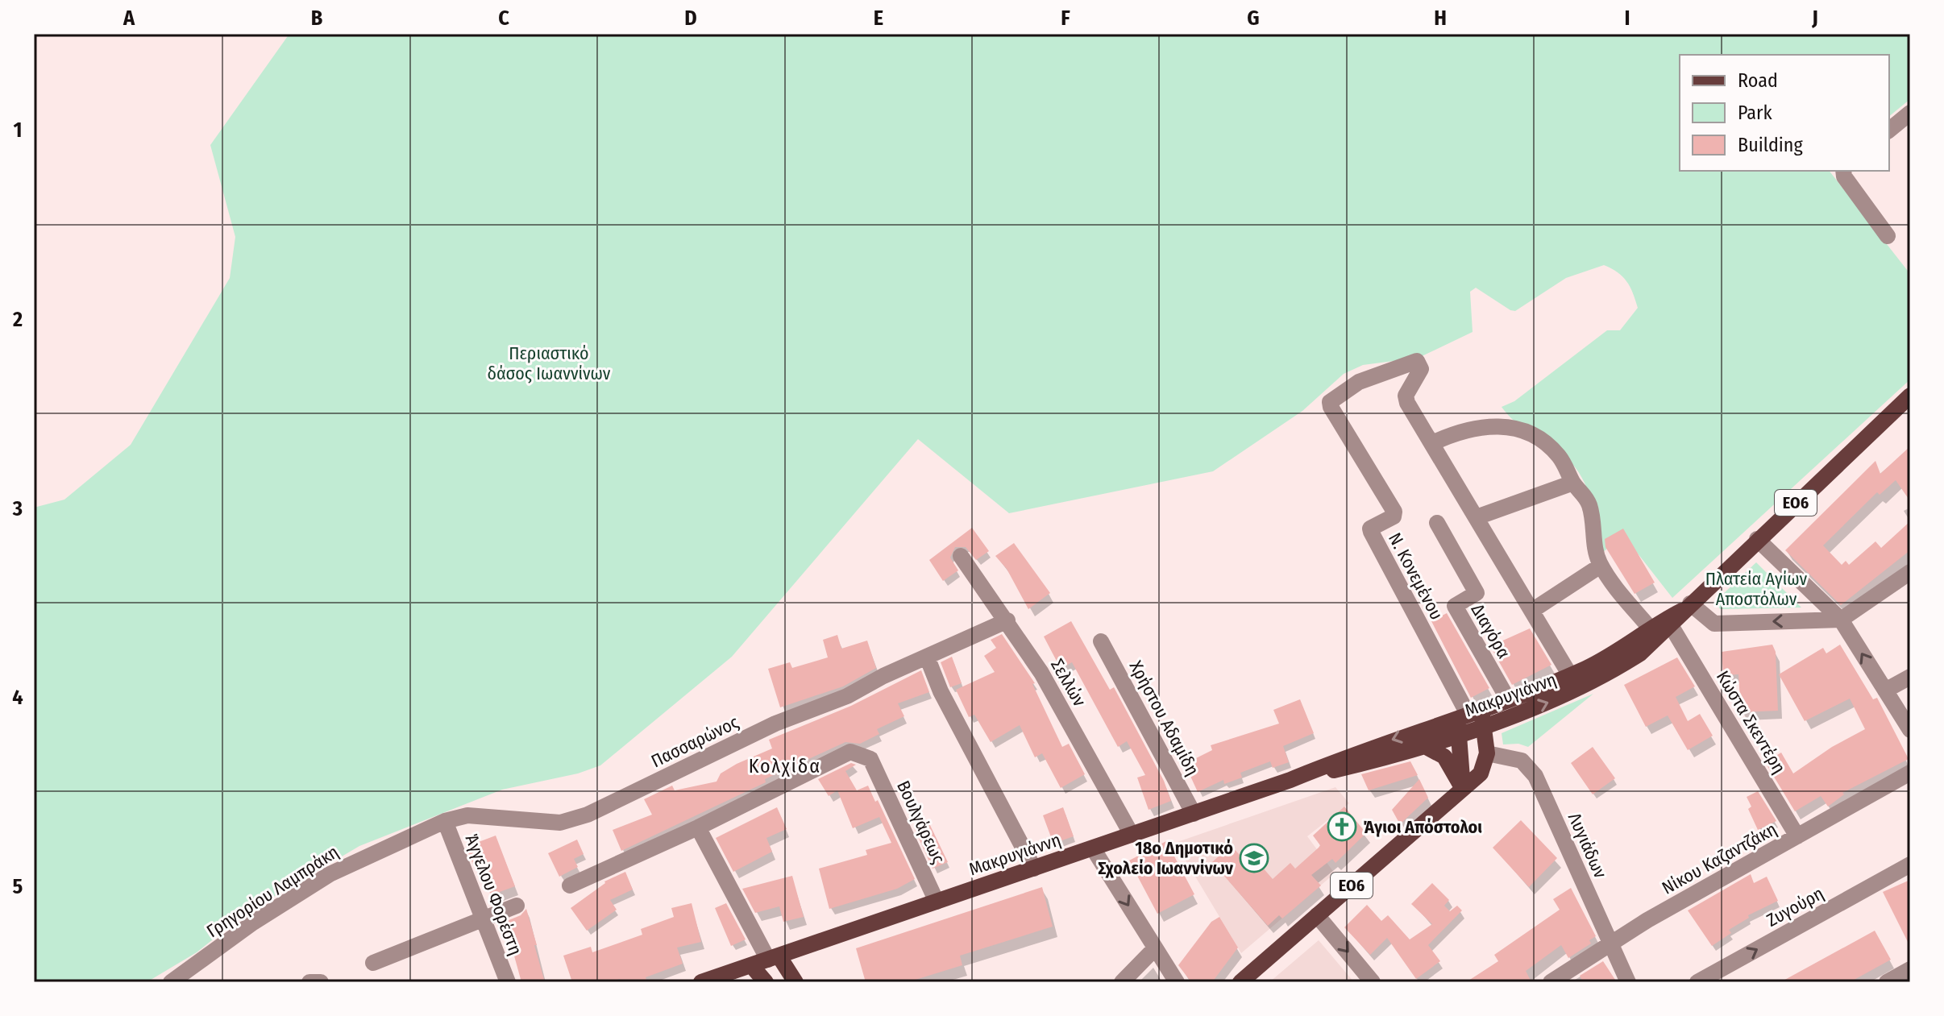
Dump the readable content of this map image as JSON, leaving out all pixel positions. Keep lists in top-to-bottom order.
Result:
{
  "streets": {
    "main road": ["ΕΟ6", "Μακρυγιάννη"],
    "street": [
      "Ν. Κονεμένου",
      "Διαγόρα",
      "Σελλών",
      "Χρήστου Αδαμίδη",
      "Κώστα Σκεντέρη",
      "Πασσαρώνος",
      "Βουλγάρεως",
      "Λυγιάδων",
      "Νίκου Καζαντζάκη",
      "Γρηγορίου Λαμπράκη",
      "Άγγελου Φορέστη",
      "Ζυγούρη"
    ]
  },
  "crossings": [
    ["ΕΟ6", "Λυγιάδων"],
    ["Ν. Κονεμένου", "Μακρυγιάννη"],
    ["Διαγόρα", "Μακρυγιάννη"],
    ["Σελλών", "Μακρυγιάννη"],
    ["Σελλών", "Πασσαρώνος"],
    ["Μακρυγιάννη", "Χρήστου Αδαμίδη"],
    ["Μακρυγιάννη", "Κώστα Σκεντέρη"],
    ["Μακρυγιάννη", "Βουλγάρεως"],
    ["Κώστα Σκεντέρη", "Νίκου Καζαντζάκη"],
    ["Πασσαρώνος", "Γρηγορίου Λαμπράκη"],
    ["Λυγιάδων", "Νίκου Καζαντζάκη"],
    ["Γρηγορίου Λαμπράκη", "Άγγελου Φορέστη"]
  ],
  "one_way": ["Ζυγούρη"],
  "districts": ["Κολχίδα"],
  "parks": ["Περιαστικό δάσος Ιωαννίνων", "Πλατεία Αγίων Αποστόλων"],
  "places": {
    "church": ["Άγιοι Απόστολοι"],
    "school or university": ["18ο Δημοτικό Σχολείο Ιωαννίνων"]
  },
  "legend": ["Road", "Park", "Building"],
  "grid": {
    "columns": [
      "A",
      "B",
      "C",
      "D",
      "E",
      "F",
      "G",
      "H",
      "I",
      "J"
    ],
    "rows": [
      "1",
      "2",
      "3",
      "4",
      "5"
    ]
  }
}
